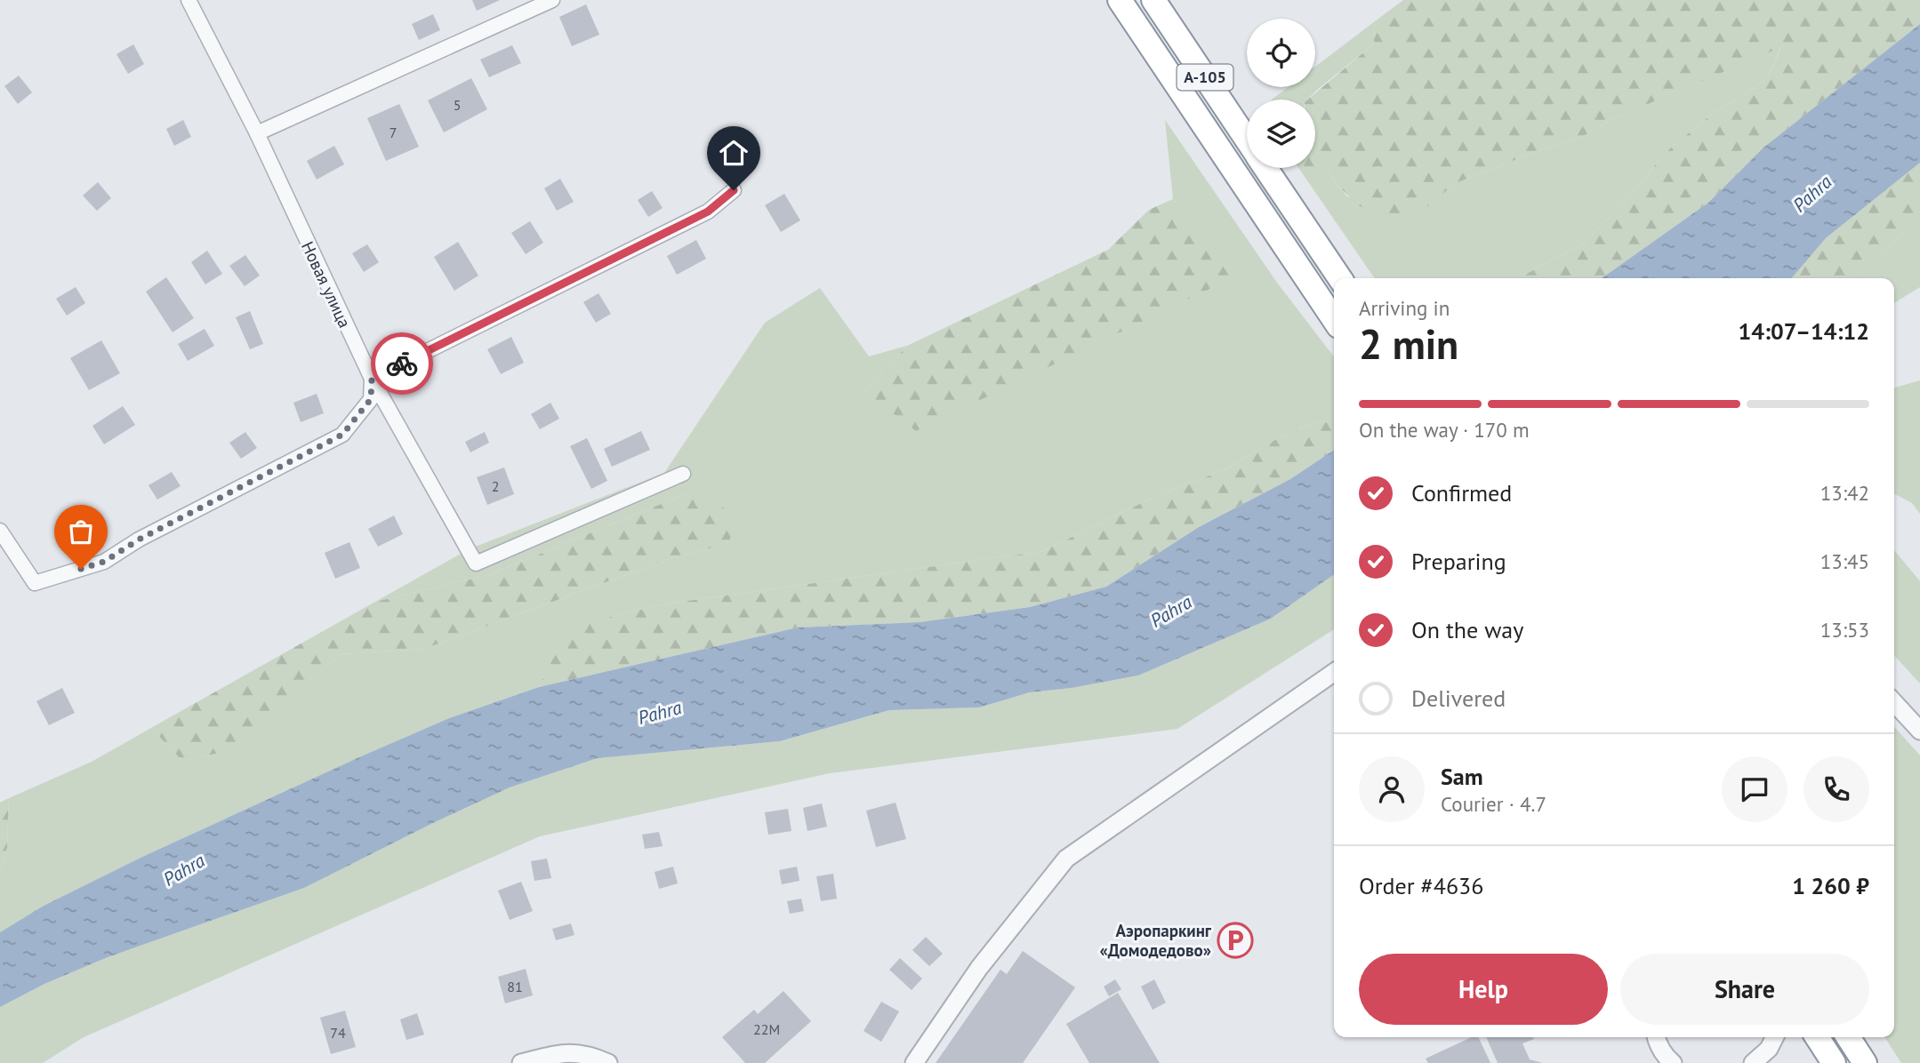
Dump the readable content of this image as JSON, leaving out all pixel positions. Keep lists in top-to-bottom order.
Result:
{
  "streets": {
    "highway": ["А-105"],
    "street": ["Новая улица"]
  },
  "water": ["Pahra"],
  "places": {
    "parking": ["Аэропаркинг «Домодедово»"]
  },
  "house_numbers": [
    "5",
    "7",
    "2",
    "81",
    "22М",
    "74"
  ],
  "page": {
    "heading": ["2 min", "Arriving in", "14:07–14:12"],
    "panel": [
      "Sam",
      "Courier · 4.7",
      "Order #4636",
      "1 260 ₽"
    ],
    "bar": "On the way · 170 m",
    "list": [
      ["Confirmed", "13:42"],
      ["Preparing", "13:45"],
      ["On the way", "13:53"],
      "Delivered"
    ],
    "buttons": ["Help", "Share"]
  }
}
